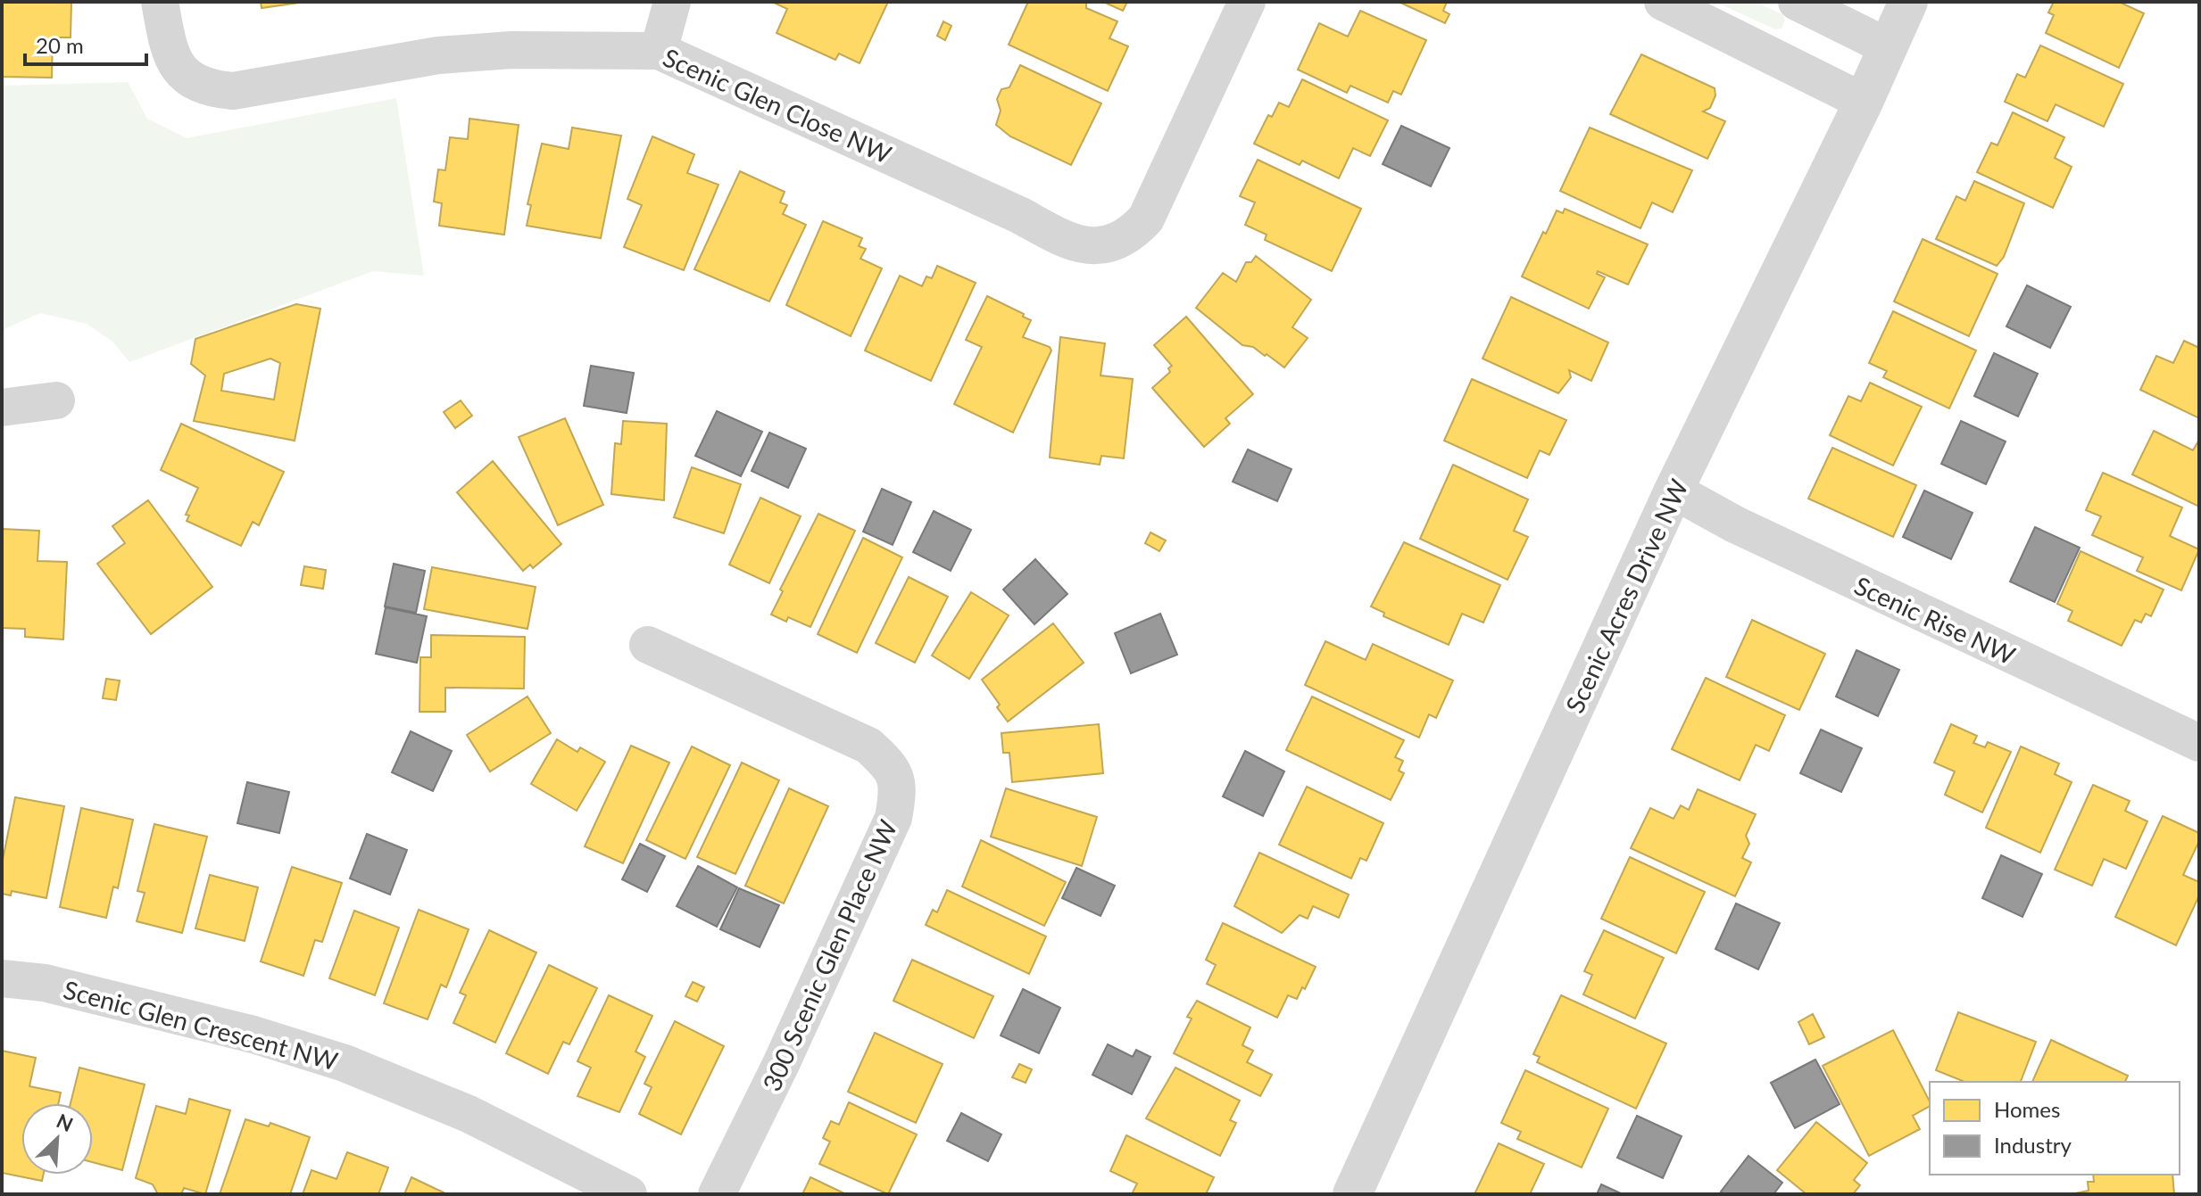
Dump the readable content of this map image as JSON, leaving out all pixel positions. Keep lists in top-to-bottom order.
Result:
{
  "streets": {
    "street": [
      "Scenic Glen Close NW",
      "Scenic Acres Drive NW",
      "Scenic Rise NW",
      "300 Scenic Glen Place NW",
      "Scenic Glen Crescent NW"
    ]
  },
  "crossings": [
    ["Scenic Acres Drive NW", "Scenic Rise NW"]
  ],
  "legend": ["Homes", "Industry"],
  "scale_bar": "20 m",
  "north": "top right"
}
